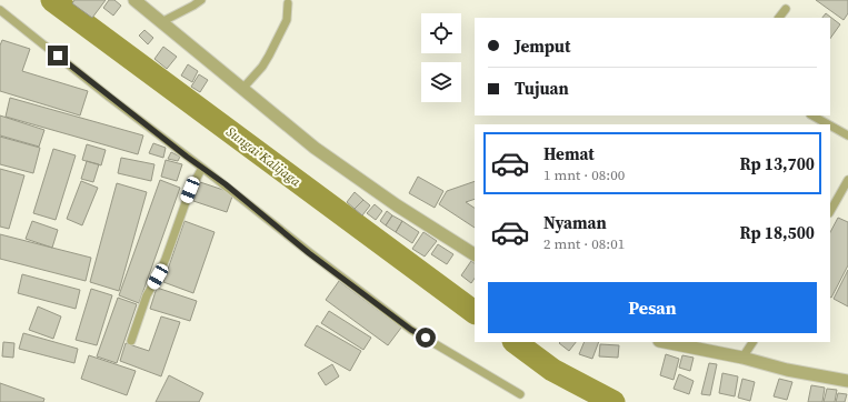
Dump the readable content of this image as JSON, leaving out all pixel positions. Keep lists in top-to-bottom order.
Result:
{
  "water": ["Sungai Kalijaga"],
  "page": {
    "banner": ["Jemput", "Tujuan"],
    "list": [
      {
        "name": "Hemat",
        "note": "1 mnt · 08:00",
        "value": "Rp 13,700"
      },
      {
        "name": "Nyaman",
        "note": "2 mnt · 08:01",
        "value": "Rp 18,500"
      }
    ],
    "buttons": "Pesan"
  }
}
